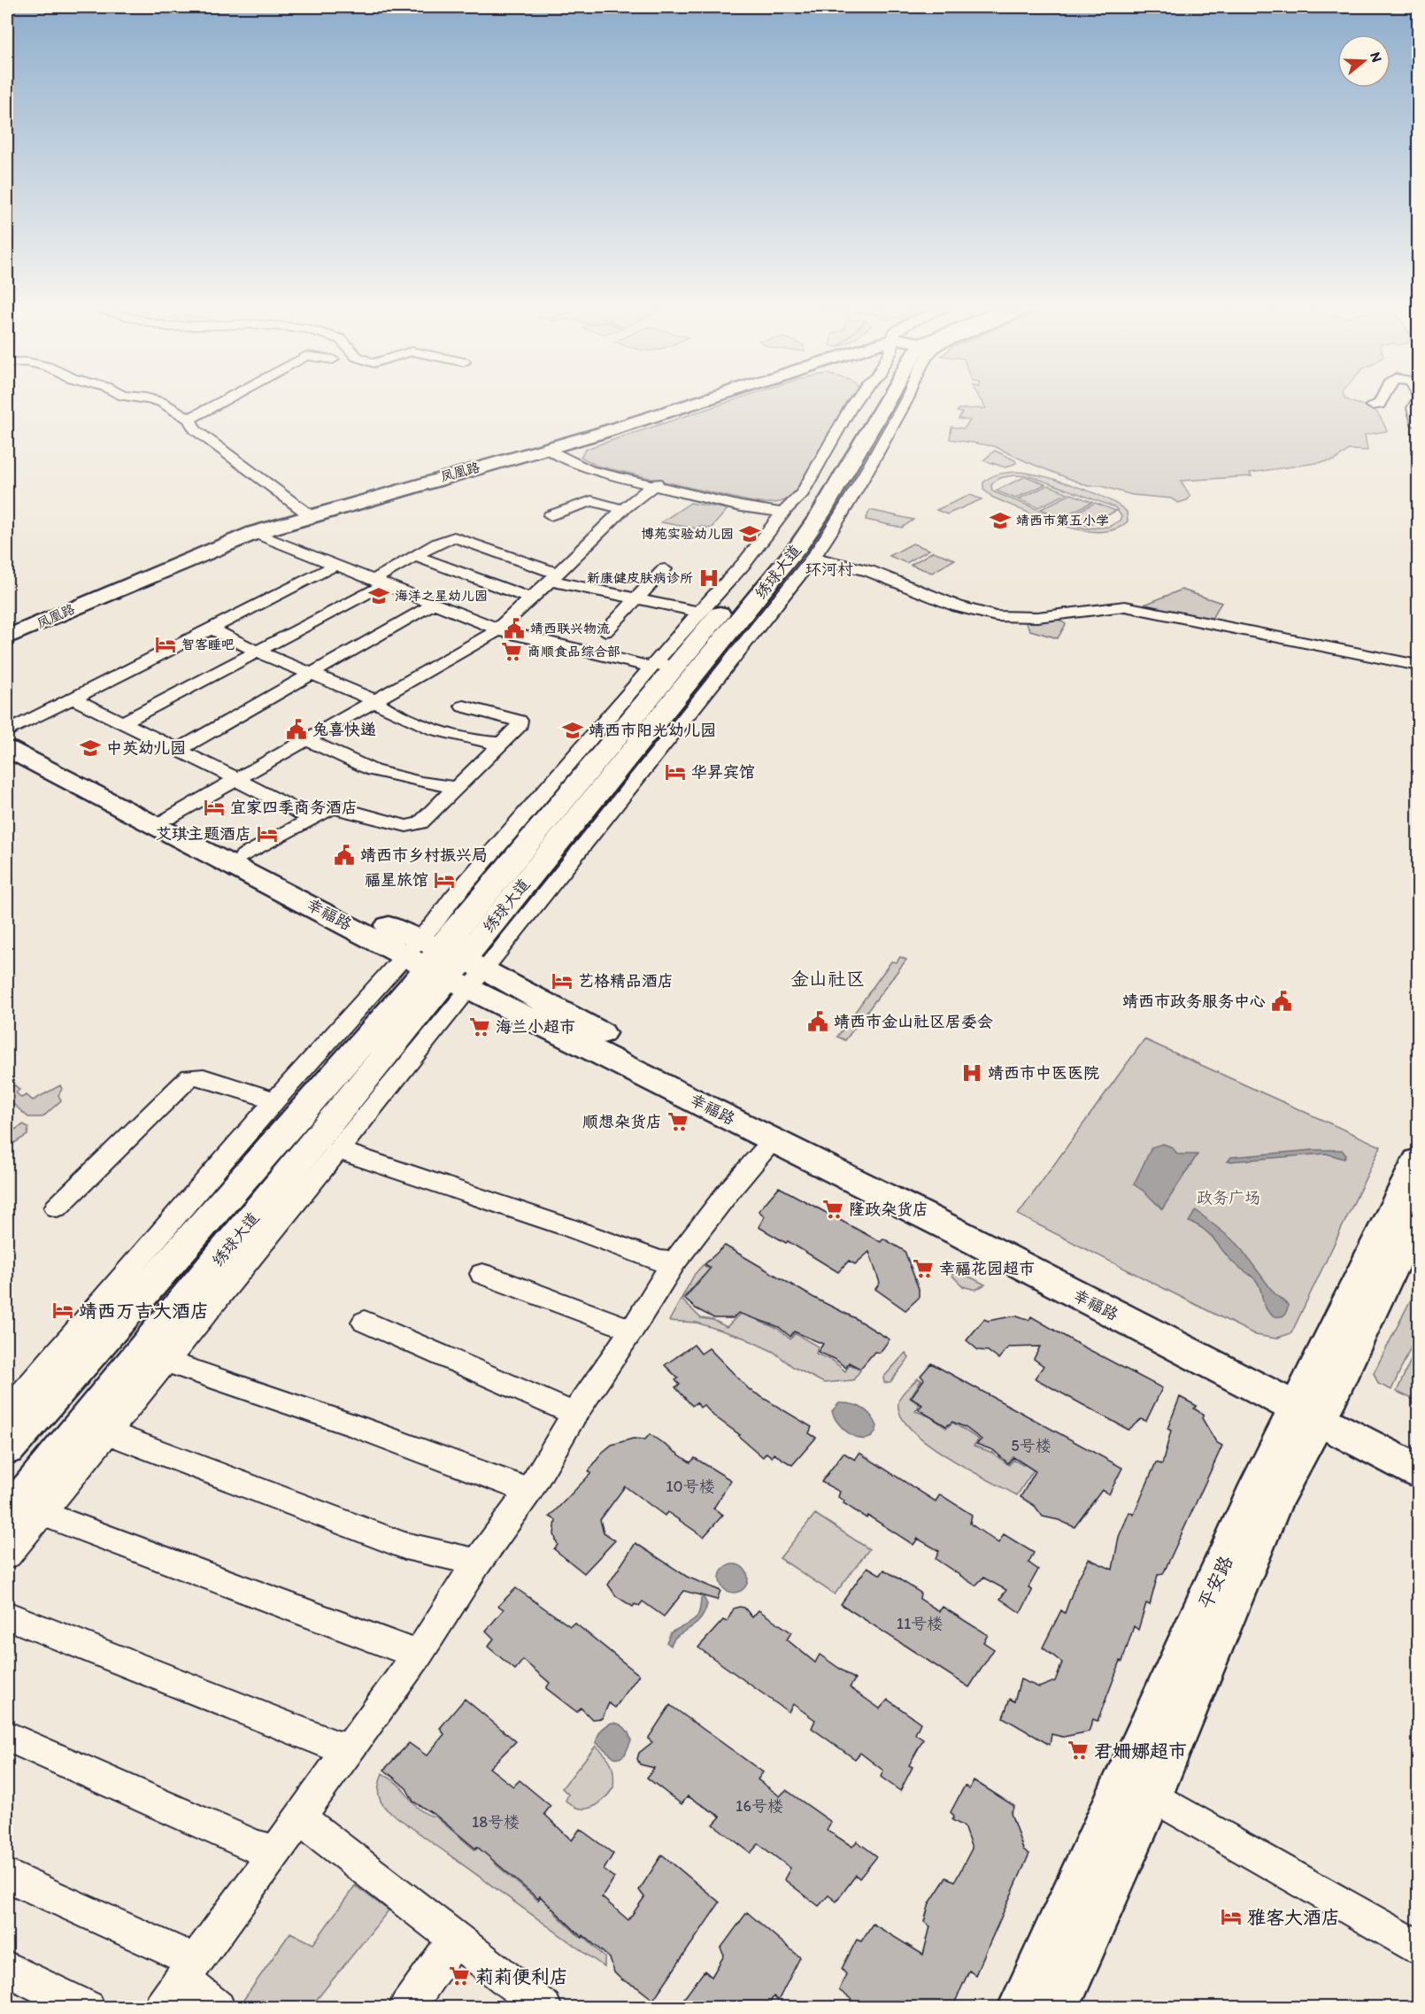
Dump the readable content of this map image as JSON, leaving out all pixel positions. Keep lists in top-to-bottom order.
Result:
{
  "streets": {
    "main road": [
      "凤凰路",
      "绣球大道",
      "幸福路",
      "平安路"
    ]
  },
  "crossings": [
    ["绣球大道", "幸福路"],
    ["幸福路", "平安路"]
  ],
  "districts": ["环河村", "金山社区"],
  "parks": ["政务广场"],
  "places": {
    "school or university": [
      "靖西市第五小学",
      "博苑实验幼儿园",
      "海洋之星幼儿园",
      "靖西市阳光幼儿园",
      "中英幼儿园"
    ],
    "hospital": ["新康健皮肤病诊所", "靖西市中医医院"],
    "public building": [
      "靖西联兴物流",
      "兔喜快递",
      "靖西市乡村振兴局",
      "靖西市政务服务中心",
      "靖西市金山社区居委会"
    ],
    "hotel": [
      "智客睡吧",
      "华昇宾馆",
      "宜家四季商务酒店",
      "艾琪主题酒店",
      "福星旅馆",
      "艺格精品酒店",
      "靖西万吉大酒店",
      "雅客大酒店"
    ],
    "supermarket": [
      "商顺食品综合部",
      "海兰小超市",
      "顺想杂货店",
      "隆政杂货店",
      "幸福花园超市",
      "君姗娜超市",
      "莉莉便利店"
    ]
  },
  "house_numbers": [
    "5号楼",
    "10号楼",
    "11号楼",
    "16号楼",
    "18号楼"
  ],
  "north": "right"
}
